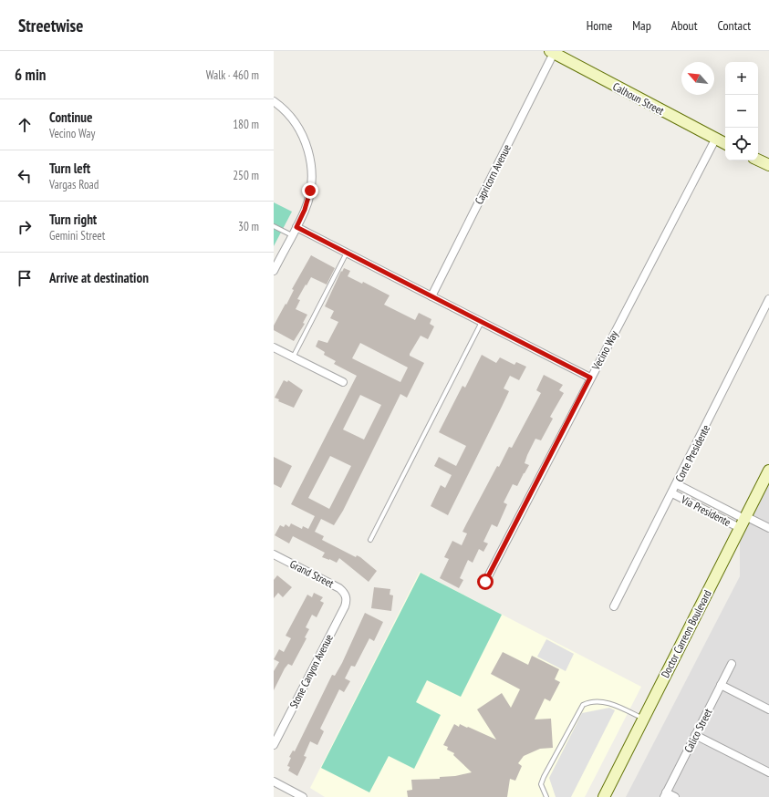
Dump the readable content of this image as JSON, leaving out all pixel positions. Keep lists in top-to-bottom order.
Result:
{
  "streets": {
    "main road": ["Calhoun Street", "Doctor Carreon Boulevard"],
    "street": [
      "Capricorn Avenue",
      "Vecino Way",
      "Corte Presidente",
      "Via Presidente",
      "Grand Street",
      "Stone Canyon Avenue",
      "Calico Street"
    ]
  },
  "crossings": [
    ["Calhoun Street", "Capricorn Avenue"],
    ["Calhoun Street", "Vecino Way"],
    ["Corte Presidente", "Via Presidente"],
    ["Via Presidente", "Doctor Carreon Boulevard"],
    ["Grand Street", "Stone Canyon Avenue"]
  ],
  "north": "top left",
  "page": {
    "header": "Streetwise",
    "nav": [
      "Home",
      "Map",
      "About",
      "Contact"
    ],
    "heading": ["6 min", "Walk · 460 m"],
    "map_buttons": ["+", "−"],
    "list": [
      ["Continue", "Vecino Way", "180 m"],
      ["Turn left", "Vargas Road", "250 m"],
      ["Turn right", "Gemini Street", "30 m"],
      "Arrive at destination"
    ]
  }
}
